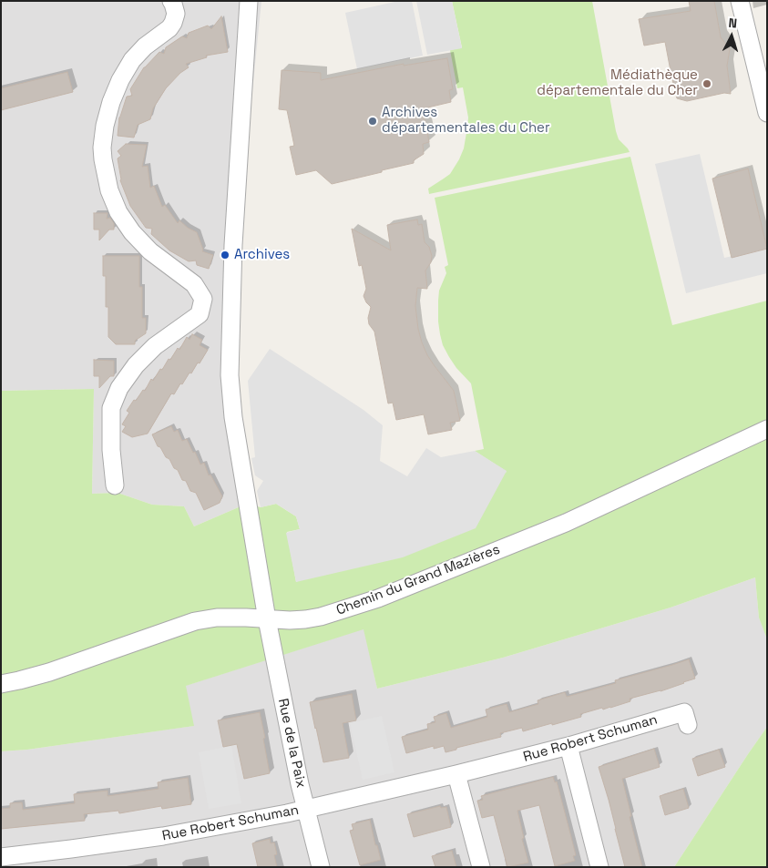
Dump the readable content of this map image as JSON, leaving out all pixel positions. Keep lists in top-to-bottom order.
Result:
{
  "streets": {
    "street": ["Chemin du Grand Mazières", "Rue Robert Schuman", "Rue de la Paix"]
  },
  "crossings": [
    ["Chemin du Grand Mazières", "Rue de la Paix"],
    ["Rue Robert Schuman", "Rue de la Paix"]
  ],
  "places": ["Médiathèque départementale du Cher", "Archives départementales du Cher", "Archives"],
  "north": "top"
}
